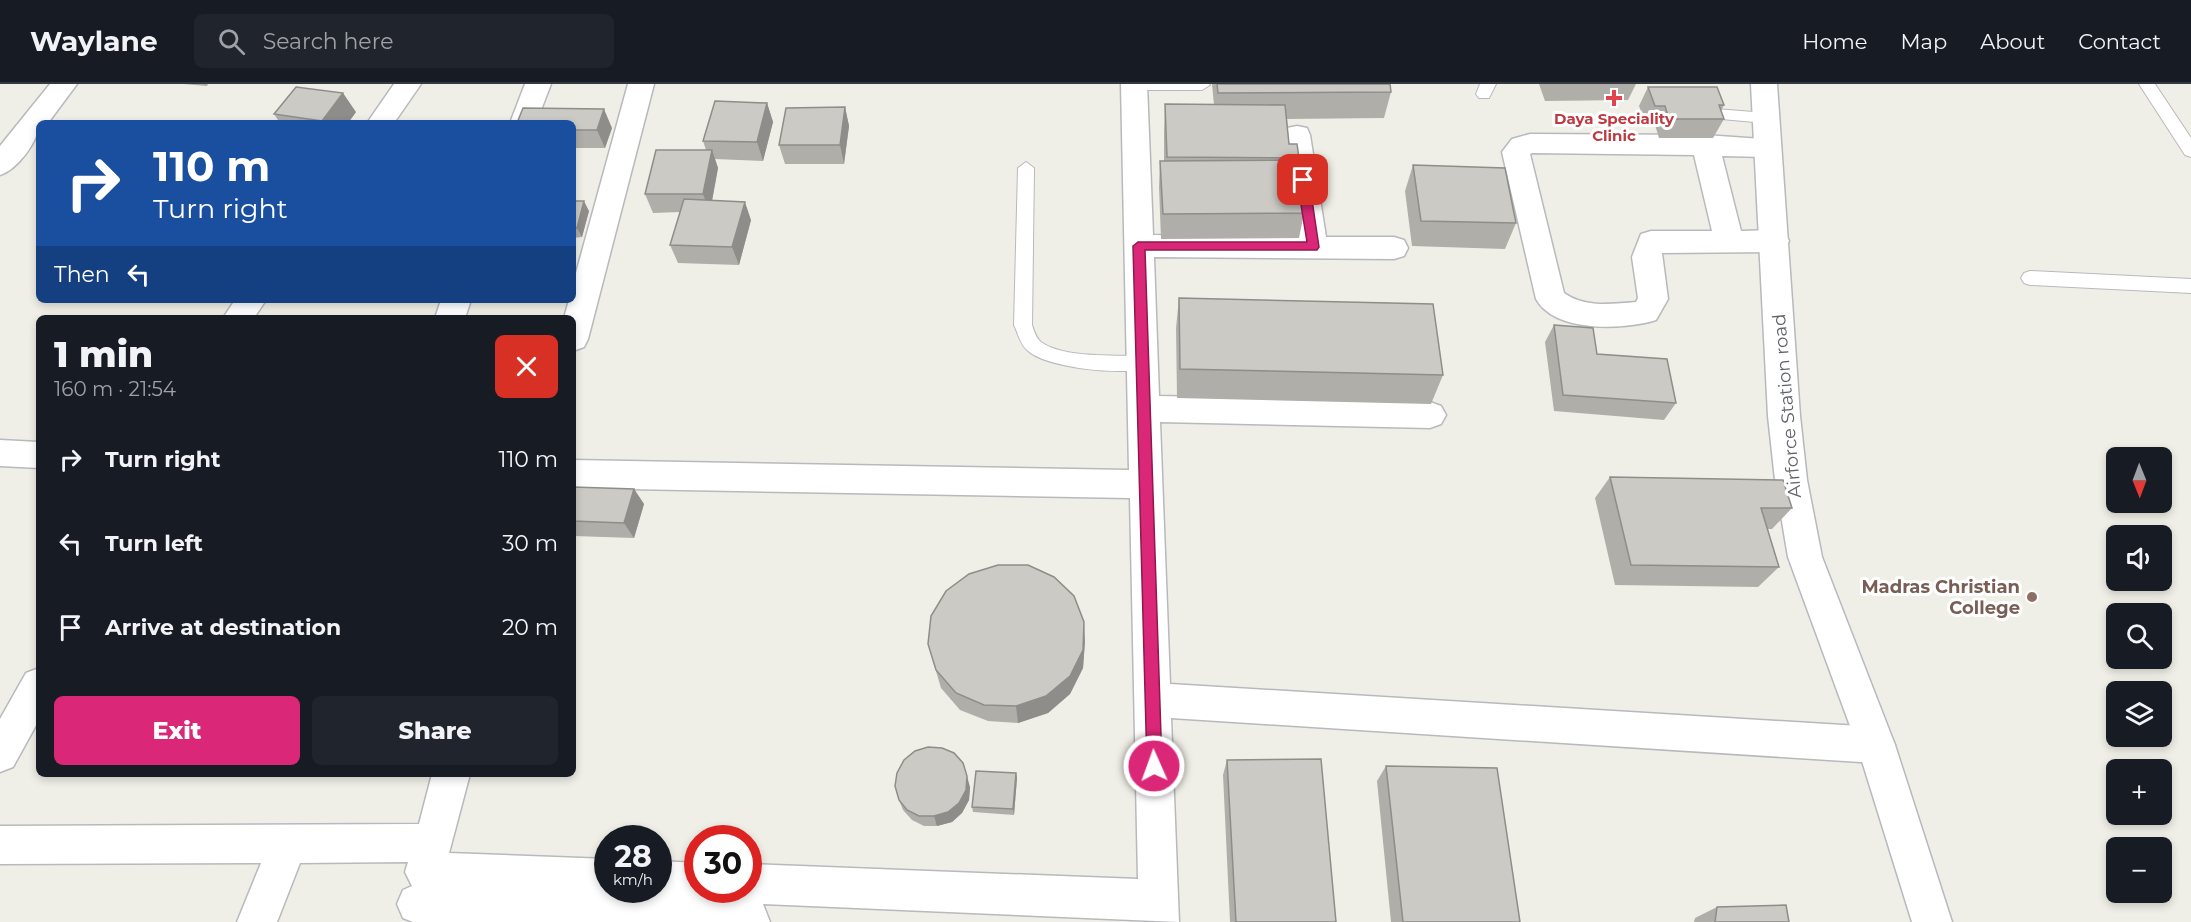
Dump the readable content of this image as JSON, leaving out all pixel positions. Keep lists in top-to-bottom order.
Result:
{
  "streets": {
    "street": ["Airforce Station road"]
  },
  "places": {
    "health": ["Daya Speciality Clinic"],
    "other": ["Madras Christian College"]
  },
  "north": "bottom",
  "page": {
    "header": "Waylane",
    "search": "Search here",
    "nav": [
      "Home",
      "Map",
      "About",
      "Contact"
    ],
    "turn": ["110 m", "Turn right"],
    "then": "Then",
    "heading": ["1 min", "160 m · 21:54"],
    "list": [
      {
        "name": "Turn right",
        "value": "110 m"
      },
      {
        "name": "Turn left",
        "value": "30 m"
      },
      {
        "name": "Arrive at destination",
        "value": "20 m"
      }
    ],
    "map_buttons": ["+", "−"],
    "buttons": ["Exit", "Share"],
    "speed": "28 km/h",
    "limit": "30"
  }
}
